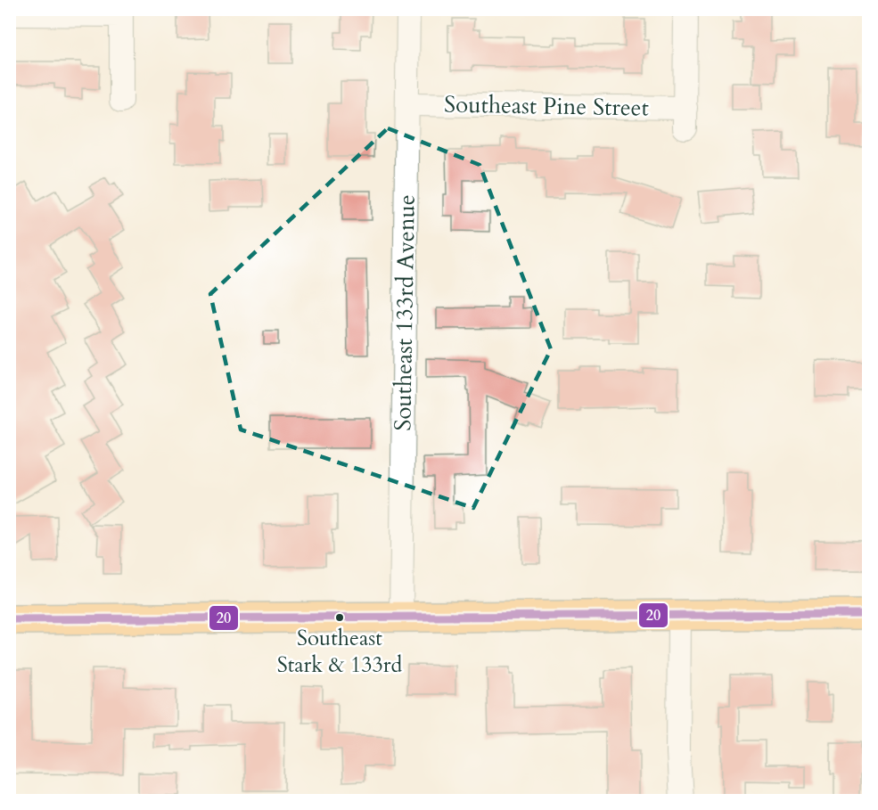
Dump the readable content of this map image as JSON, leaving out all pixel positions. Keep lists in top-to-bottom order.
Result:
{
  "streets": {
    "street": ["Southeast Pine Street", "Southeast 133rd Avenue"]
  },
  "crossings": [
    ["Southeast Pine Street", "Southeast 133rd Avenue"]
  ],
  "places": ["Southeast Stark & 133rd"],
  "lines": ["transit line 20"]
}
